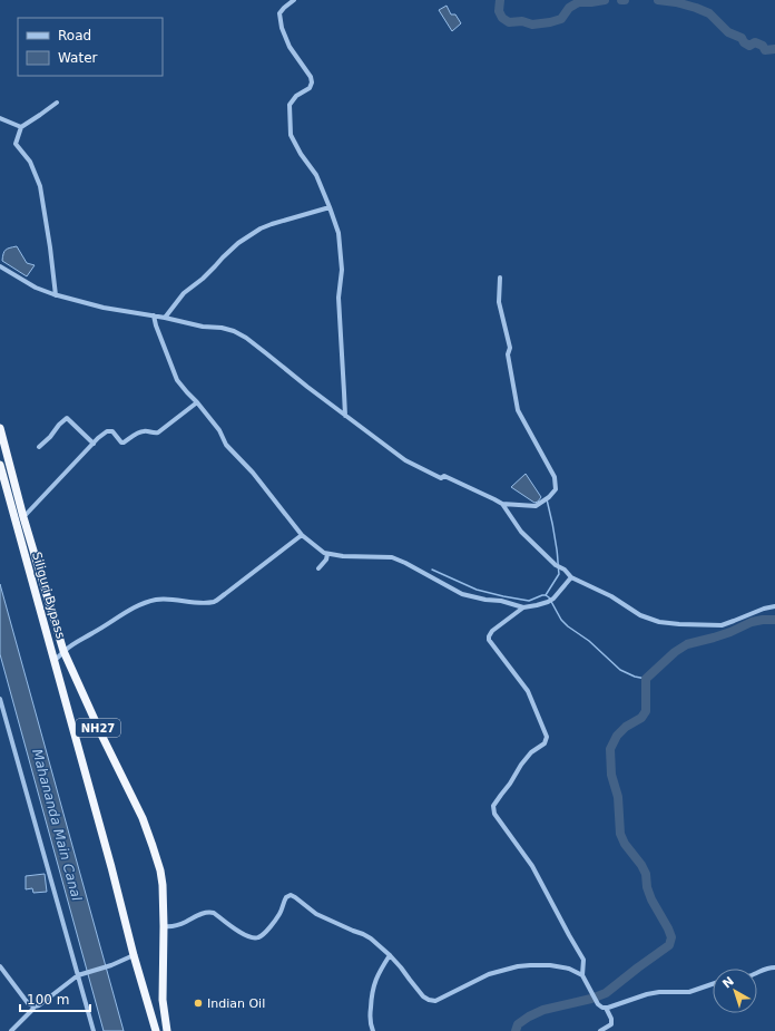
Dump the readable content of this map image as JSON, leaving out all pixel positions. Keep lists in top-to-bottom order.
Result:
{
  "streets": {
    "highway": ["Siliguri Bypass", "NH27"]
  },
  "crossings": [
    ["Siliguri Bypass", "NH27"]
  ],
  "water": ["Mahananda Main Canal"],
  "places": ["Indian Oil"],
  "legend": ["Road", "Water"],
  "scale_bar": "100 m",
  "north": "top left"
}
